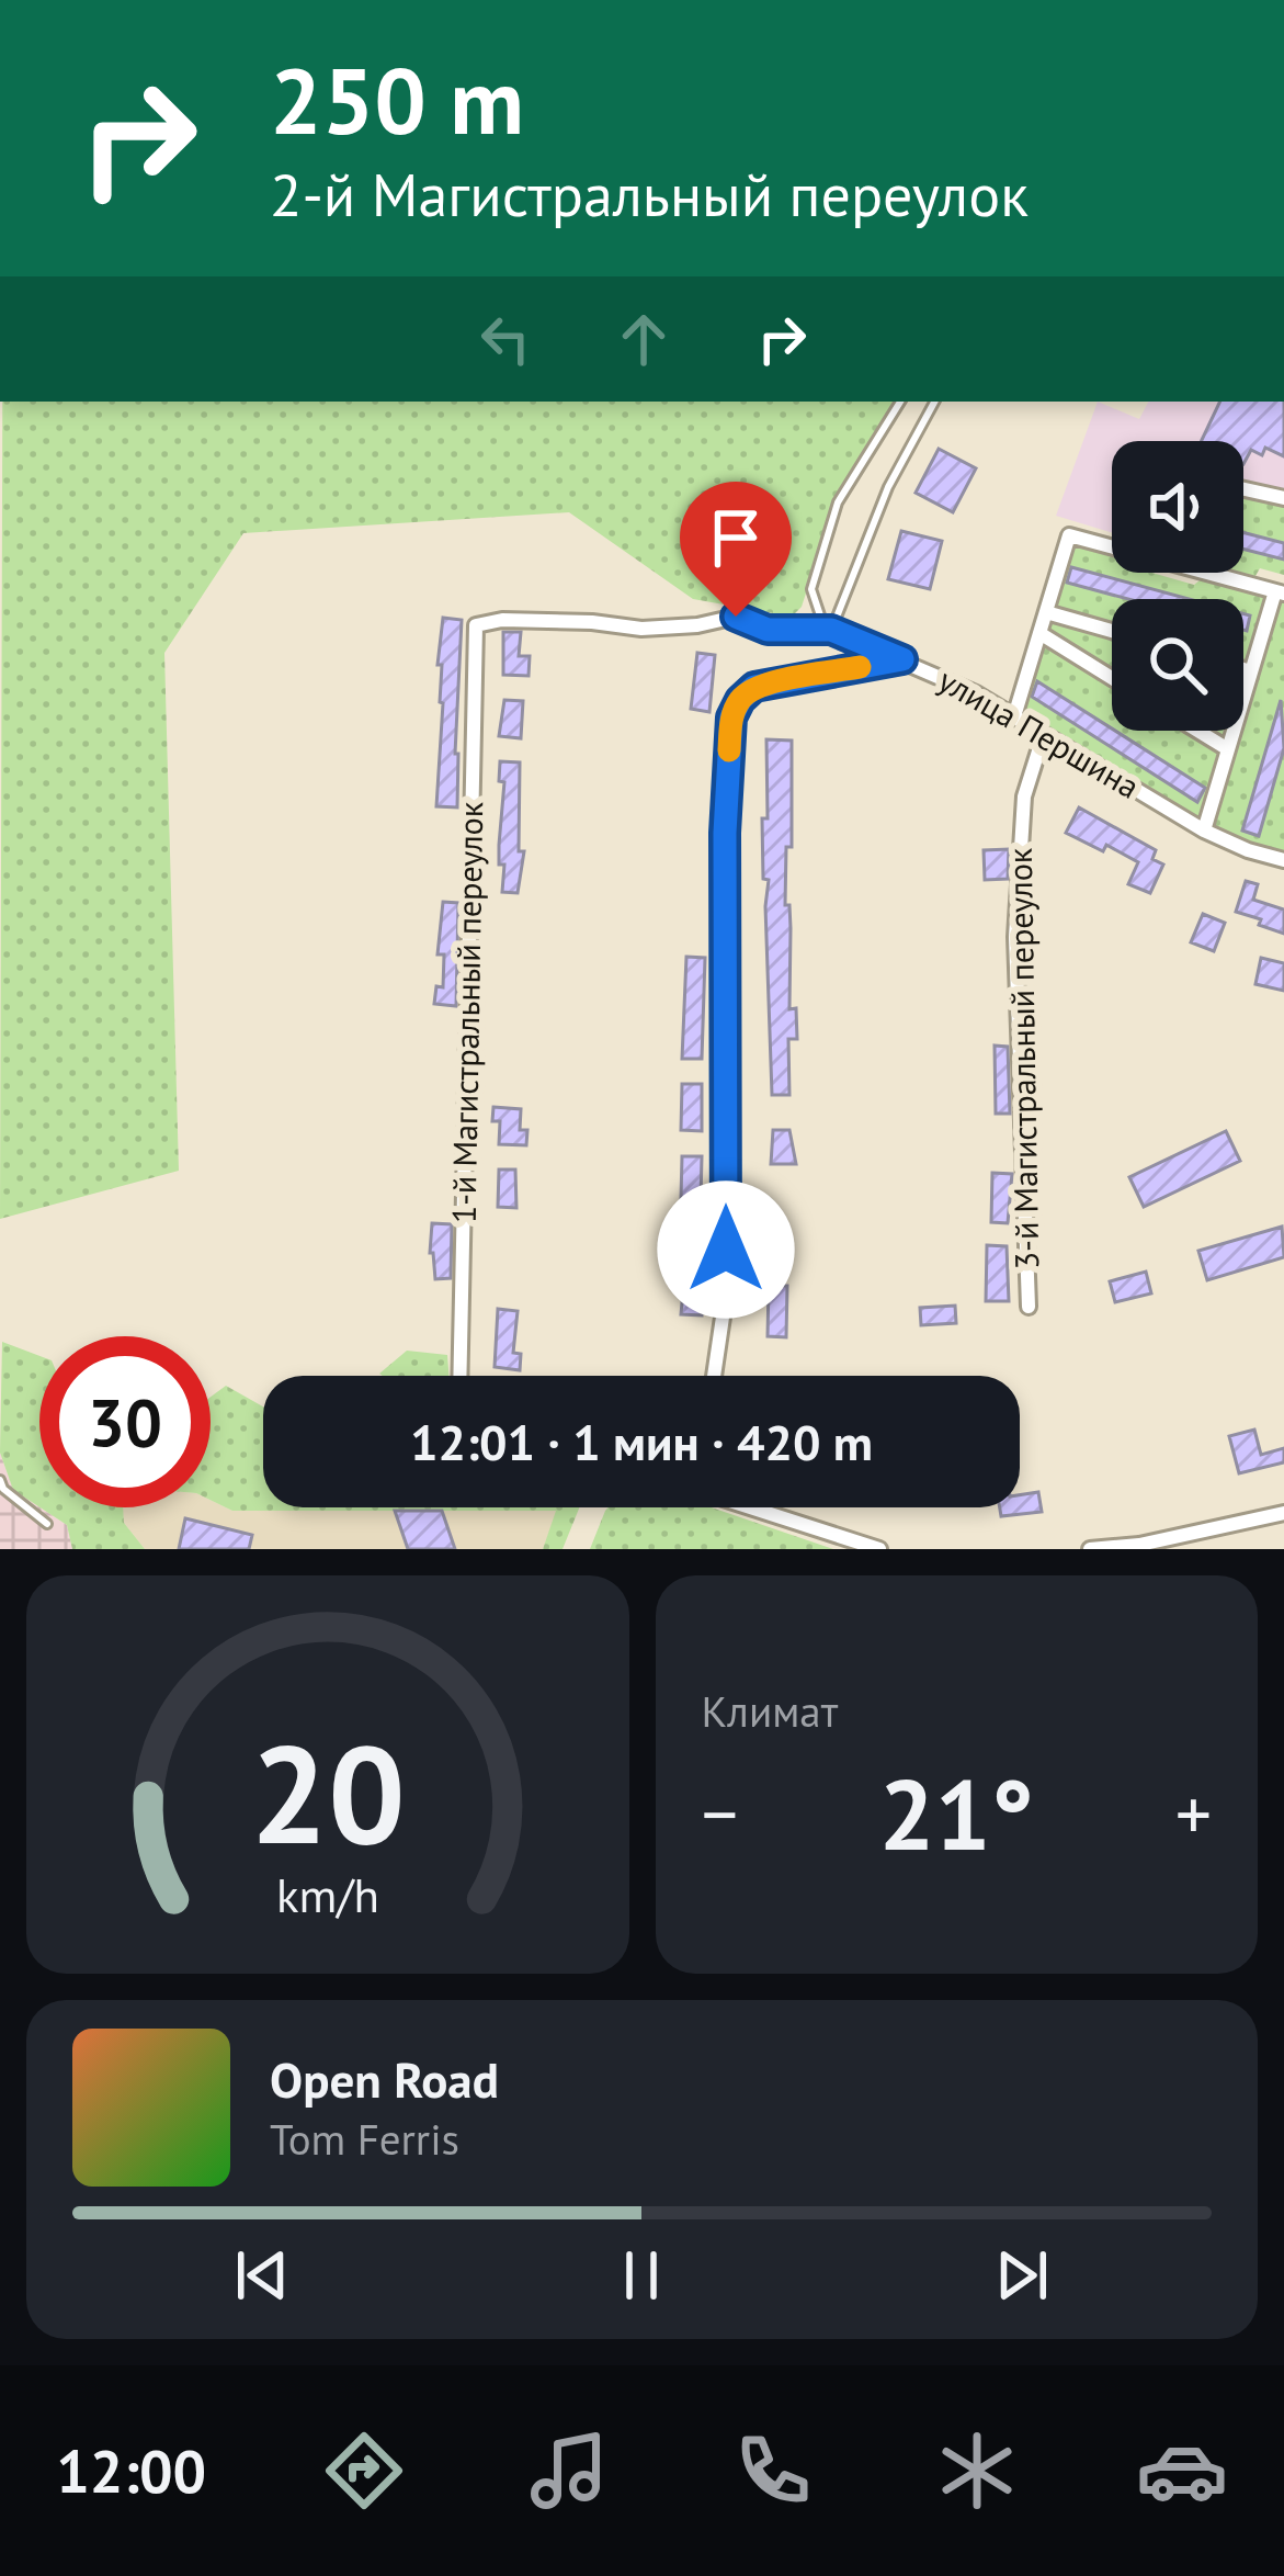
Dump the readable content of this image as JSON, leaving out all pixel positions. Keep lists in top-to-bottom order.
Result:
{
  "streets": {
    "street": ["улица Першина", "1-й Магистральный переулок", "3-й Магистральный переулок"]
  },
  "crossings": [
    ["улица Першина", "1-й Магистральный переулок"],
    ["улица Першина", "3-й Магистральный переулок"]
  ],
  "page": {
    "turn": ["250 m", "2-й Магистральный переулок"],
    "limit": "30",
    "trip": "12:01 · 1 мин · 420 m",
    "tile": "Климат",
    "heat": ["−", "21°", "+"],
    "song": ["Open Road", "Tom Ferris"],
    "tabs": "12:00",
    "gauge": ["20", "km/h"]
  }
}
